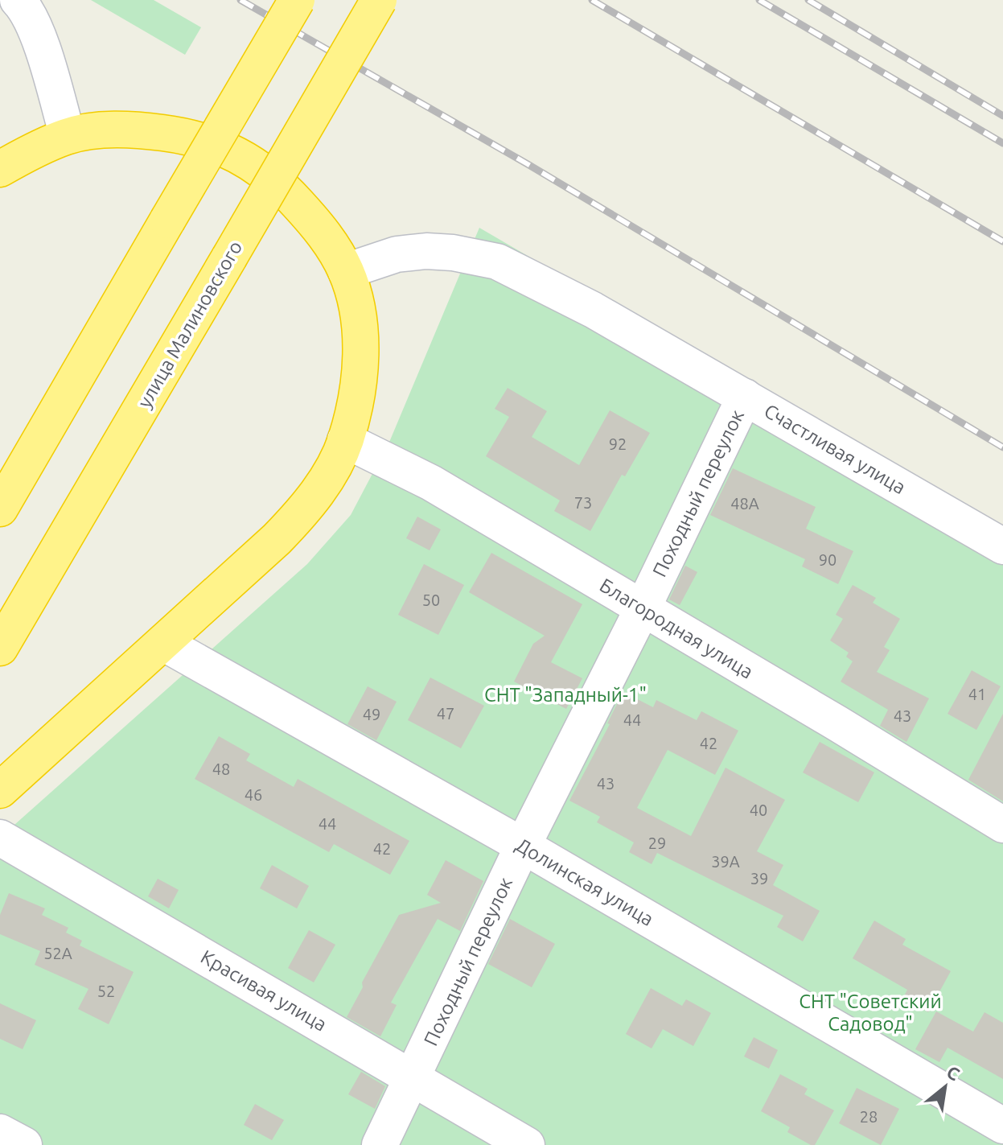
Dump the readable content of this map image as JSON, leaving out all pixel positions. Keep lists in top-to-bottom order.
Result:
{
  "streets": {
    "highway": ["улица Малиновского"],
    "street": [
      "Счастливая улица",
      "Походный переулок",
      "Благородная улица",
      "Долинская улица",
      "Красивая улица"
    ]
  },
  "crossings": [
    ["Счастливая улица", "Походный переулок"],
    ["Походный переулок", "Благородная улица"],
    ["Походный переулок", "Долинская улица"],
    ["Походный переулок", "Красивая улица"]
  ],
  "parks": ["СНТ \"Западный-1\"", "СНТ \"Советский Садовод\""],
  "house_numbers": [
    "92",
    "73",
    "48А",
    "90",
    "50",
    "41",
    "47",
    "49",
    "43",
    "44",
    "42",
    "48",
    "43",
    "46",
    "40",
    "44",
    "29",
    "42",
    "39А",
    "39",
    "52А",
    "52",
    "28"
  ],
  "north": "top right"
}
